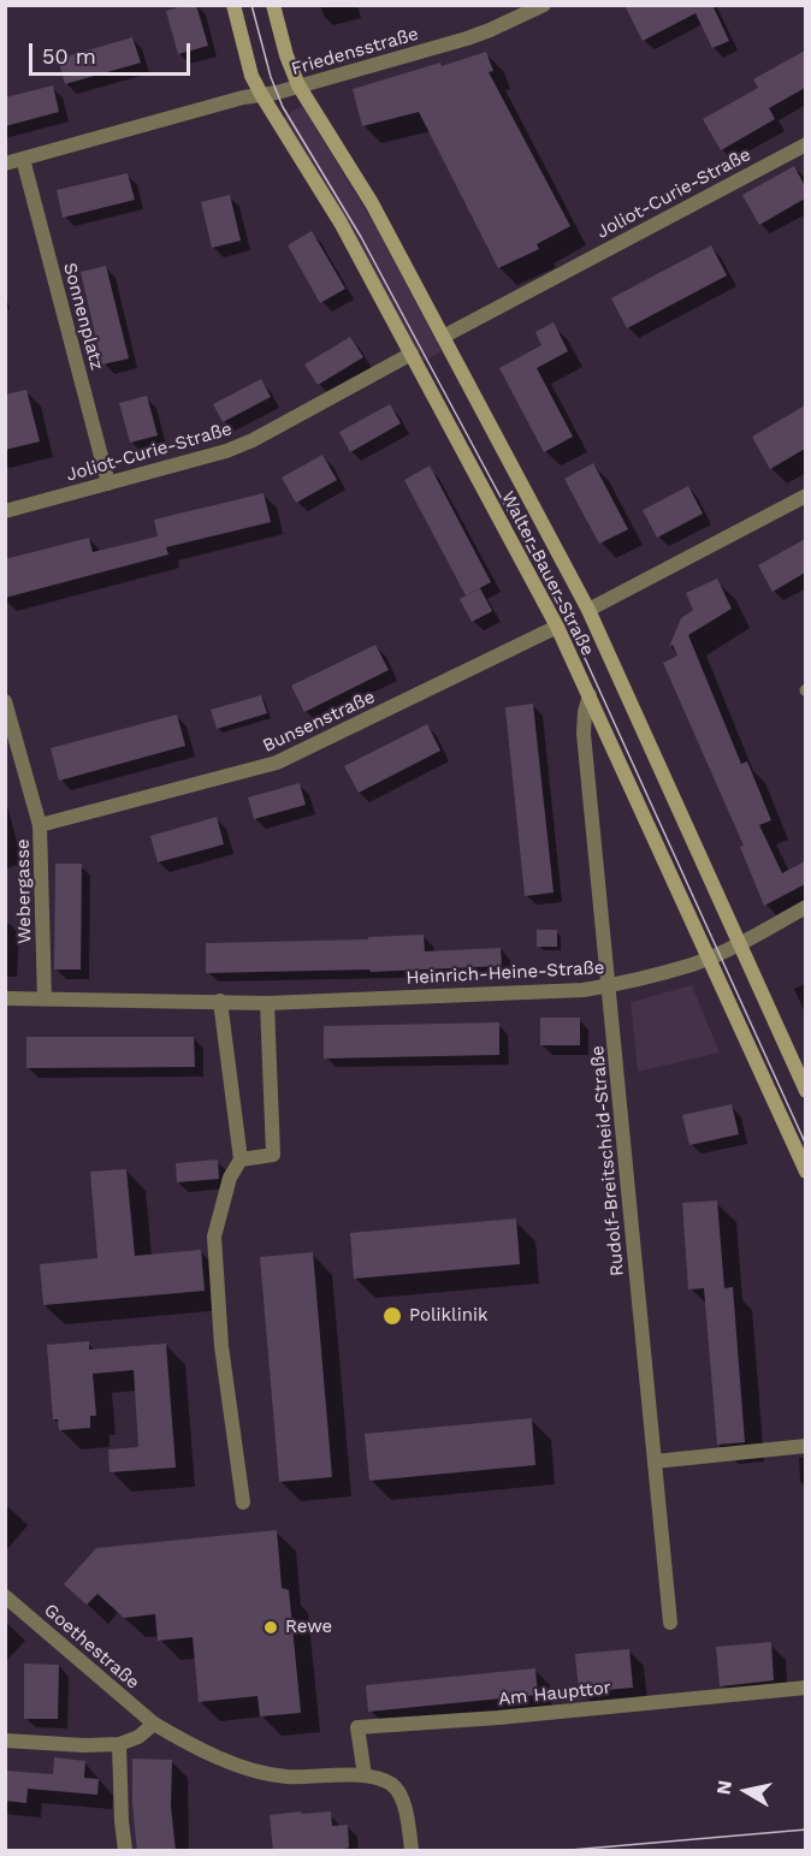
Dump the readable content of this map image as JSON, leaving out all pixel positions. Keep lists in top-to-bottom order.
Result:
{
  "streets": {
    "street": [
      "Friedensstraße",
      "Joliot-Curie-Straße",
      "Sonnenplatz",
      "Walter-Bauer-Straße",
      "Bunsenstraße",
      "Webergasse",
      "Heinrich-Heine-Straße",
      "Rudolf-Breitscheid-Straße",
      "Goethestraße",
      "Am Haupttor"
    ]
  },
  "crossings": [
    ["Friedensstraße", "Sonnenplatz"],
    ["Friedensstraße", "Walter-Bauer-Straße"],
    ["Joliot-Curie-Straße", "Sonnenplatz"],
    ["Joliot-Curie-Straße", "Walter-Bauer-Straße"],
    ["Walter-Bauer-Straße", "Bunsenstraße"],
    ["Walter-Bauer-Straße", "Heinrich-Heine-Straße"],
    ["Walter-Bauer-Straße", "Rudolf-Breitscheid-Straße"],
    ["Bunsenstraße", "Webergasse"],
    ["Webergasse", "Heinrich-Heine-Straße"],
    ["Heinrich-Heine-Straße", "Rudolf-Breitscheid-Straße"]
  ],
  "places": ["Poliklinik", "Rewe"],
  "scale_bar": "50 m",
  "north": "left"
}
